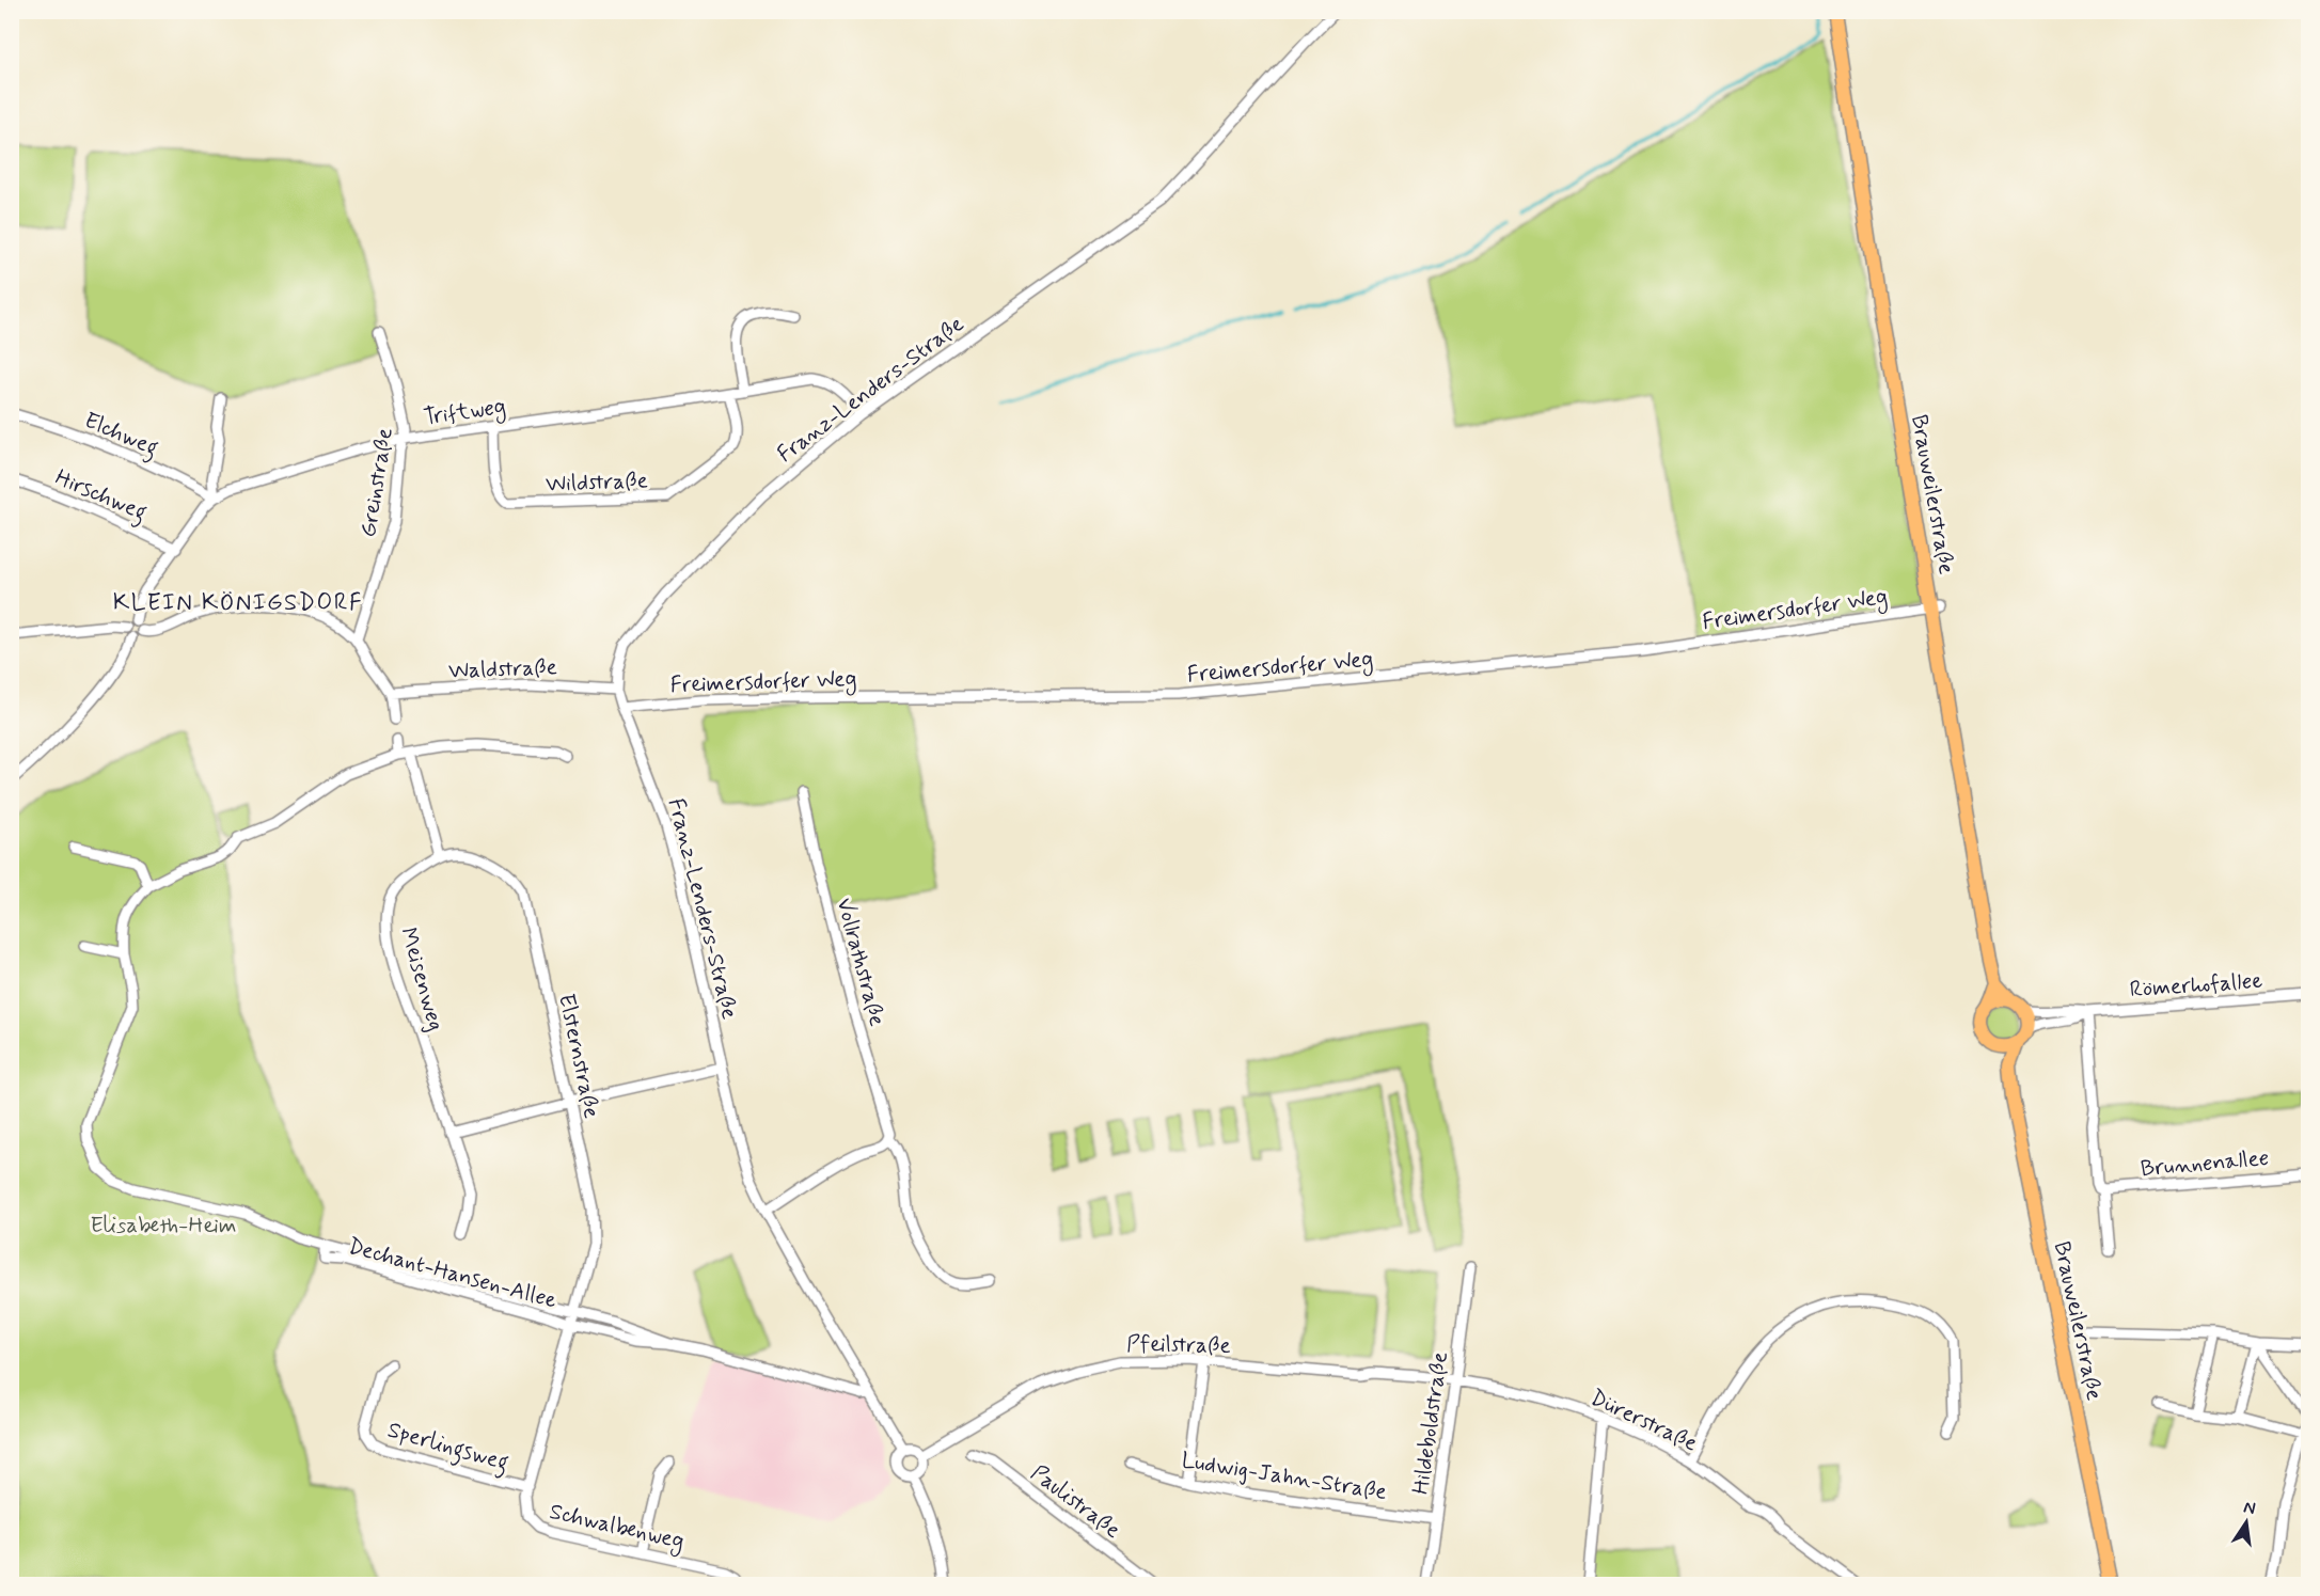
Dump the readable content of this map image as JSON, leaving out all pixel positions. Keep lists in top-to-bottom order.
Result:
{
  "streets": {
    "main road": ["Brauweilerstraße"],
    "street": [
      "Franz-Lenders-Straße",
      "Triftweg",
      "Elchweg",
      "Wildstraße",
      "Greinstraße",
      "Hirschweg",
      "Freimersdorfer Weg",
      "Waldstraße",
      "Vollrathstraße",
      "Meisenweg",
      "Römerhofallee",
      "Elsternstraße",
      "Brunnenallee",
      "Dechant-Hansen-Allee",
      "Pfeilstraße",
      "Dürerstraße",
      "Hildeboldstraße",
      "Sperlingsweg",
      "Ludwig-Jahn-Straße",
      "Paulistraße",
      "Schwalbenweg"
    ]
  },
  "crossings": [
    ["Franz-Lenders-Straße", "Triftweg"],
    ["Franz-Lenders-Straße", "Freimersdorfer Weg"],
    ["Franz-Lenders-Straße", "Waldstraße"],
    ["Franz-Lenders-Straße", "Dechant-Hansen-Allee"],
    ["Franz-Lenders-Straße", "Pfeilstraße"],
    ["Triftweg", "Elchweg"],
    ["Triftweg", "Wildstraße"],
    ["Triftweg", "Greinstraße"],
    ["Triftweg", "Hirschweg"],
    ["Brauweilerstraße", "Freimersdorfer Weg"],
    ["Brauweilerstraße", "Römerhofallee"],
    ["Meisenweg", "Elsternstraße"],
    ["Elsternstraße", "Dechant-Hansen-Allee"],
    ["Elsternstraße", "Schwalbenweg"],
    ["Dechant-Hansen-Allee", "Schwalbenweg"],
    ["Pfeilstraße", "Dürerstraße"],
    ["Pfeilstraße", "Hildeboldstraße"],
    ["Dürerstraße", "Hildeboldstraße"],
    ["Hildeboldstraße", "Ludwig-Jahn-Straße"],
    ["Sperlingsweg", "Schwalbenweg"]
  ],
  "districts": ["KLEIN KÖNIGSDORF"],
  "parks": ["Elisabeth-Heim"],
  "north": "top"
}
